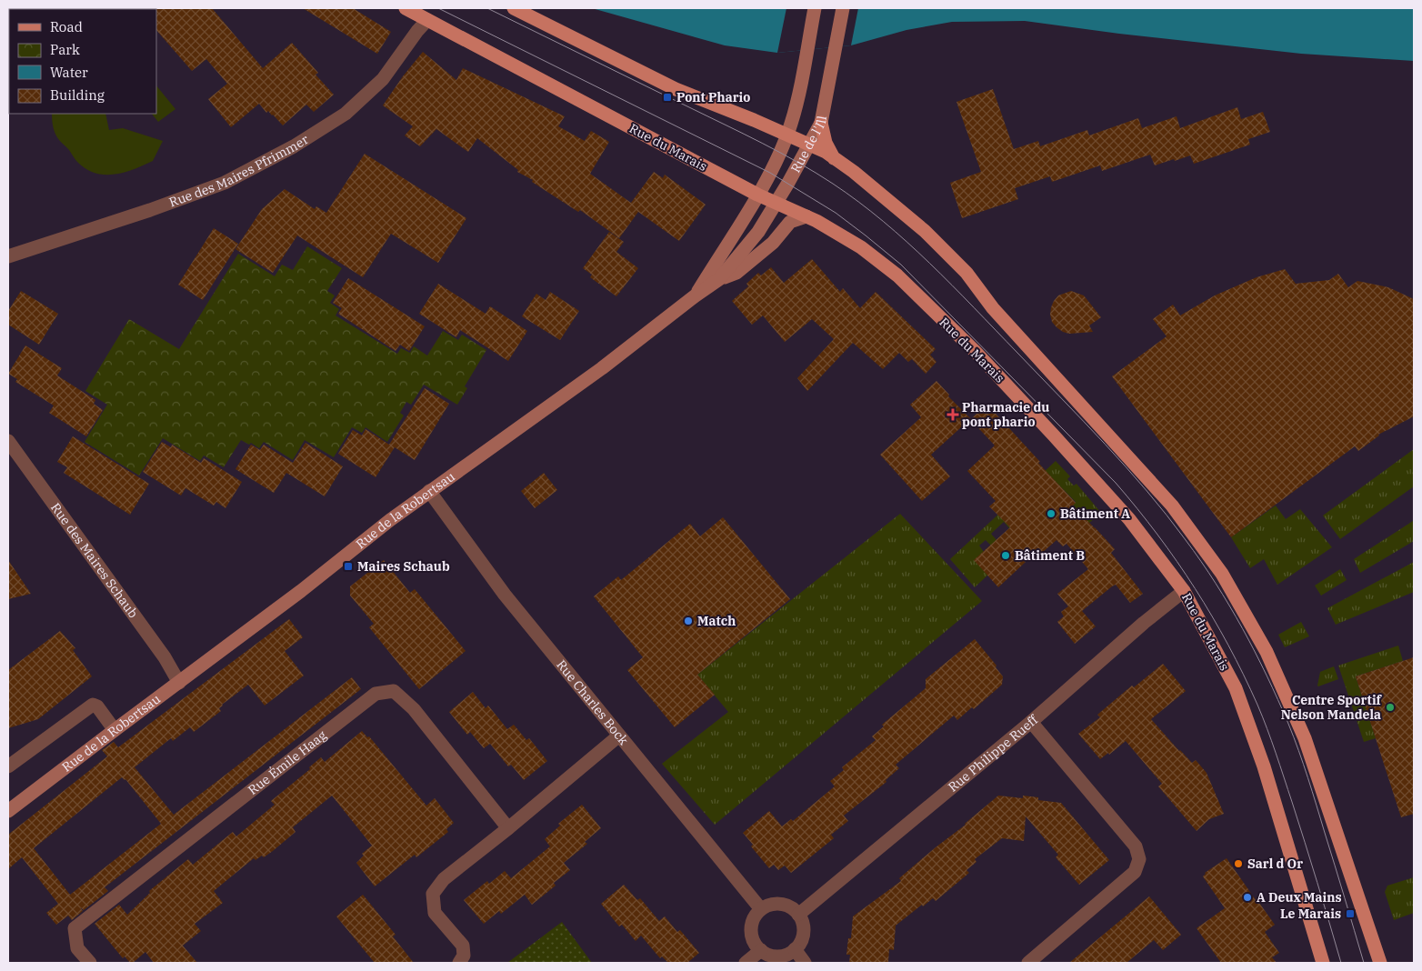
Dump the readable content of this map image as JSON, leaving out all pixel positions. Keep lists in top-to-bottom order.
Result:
{
  "streets": {
    "main road": ["Rue de l'Ill", "Rue du Marais", "Rue de la Robertsau"],
    "street": [
      "Rue des Maires Pfrimmer",
      "Rue des Maires Schaub",
      "Rue Charles Bock",
      "Rue Philippe Rueff",
      "Rue Émile Haag"
    ]
  },
  "crossings": [
    ["Rue de l'Ill", "Rue du Marais"],
    ["Rue de l'Ill", "Rue de la Robertsau"],
    ["Rue du Marais", "Rue des Maires Pfrimmer"],
    ["Rue du Marais", "Rue de la Robertsau"],
    ["Rue du Marais", "Rue Philippe Rueff"],
    ["Rue de la Robertsau", "Rue des Maires Schaub"],
    ["Rue de la Robertsau", "Rue Charles Bock"],
    ["Rue Charles Bock", "Rue Philippe Rueff"]
  ],
  "places": {
    "transit": ["Pont Phario", "Maires Schaub", "Le Marais"],
    "health": ["Pharmacie du pont phario"],
    "other": [
      "Bâtiment A",
      "Bâtiment B",
      "Match",
      "Centre Sportif Nelson Mandela",
      "Sarl d Or",
      "A Deux Mains"
    ]
  },
  "legend": [
    "Road",
    "Park",
    "Water",
    "Building"
  ]
}
